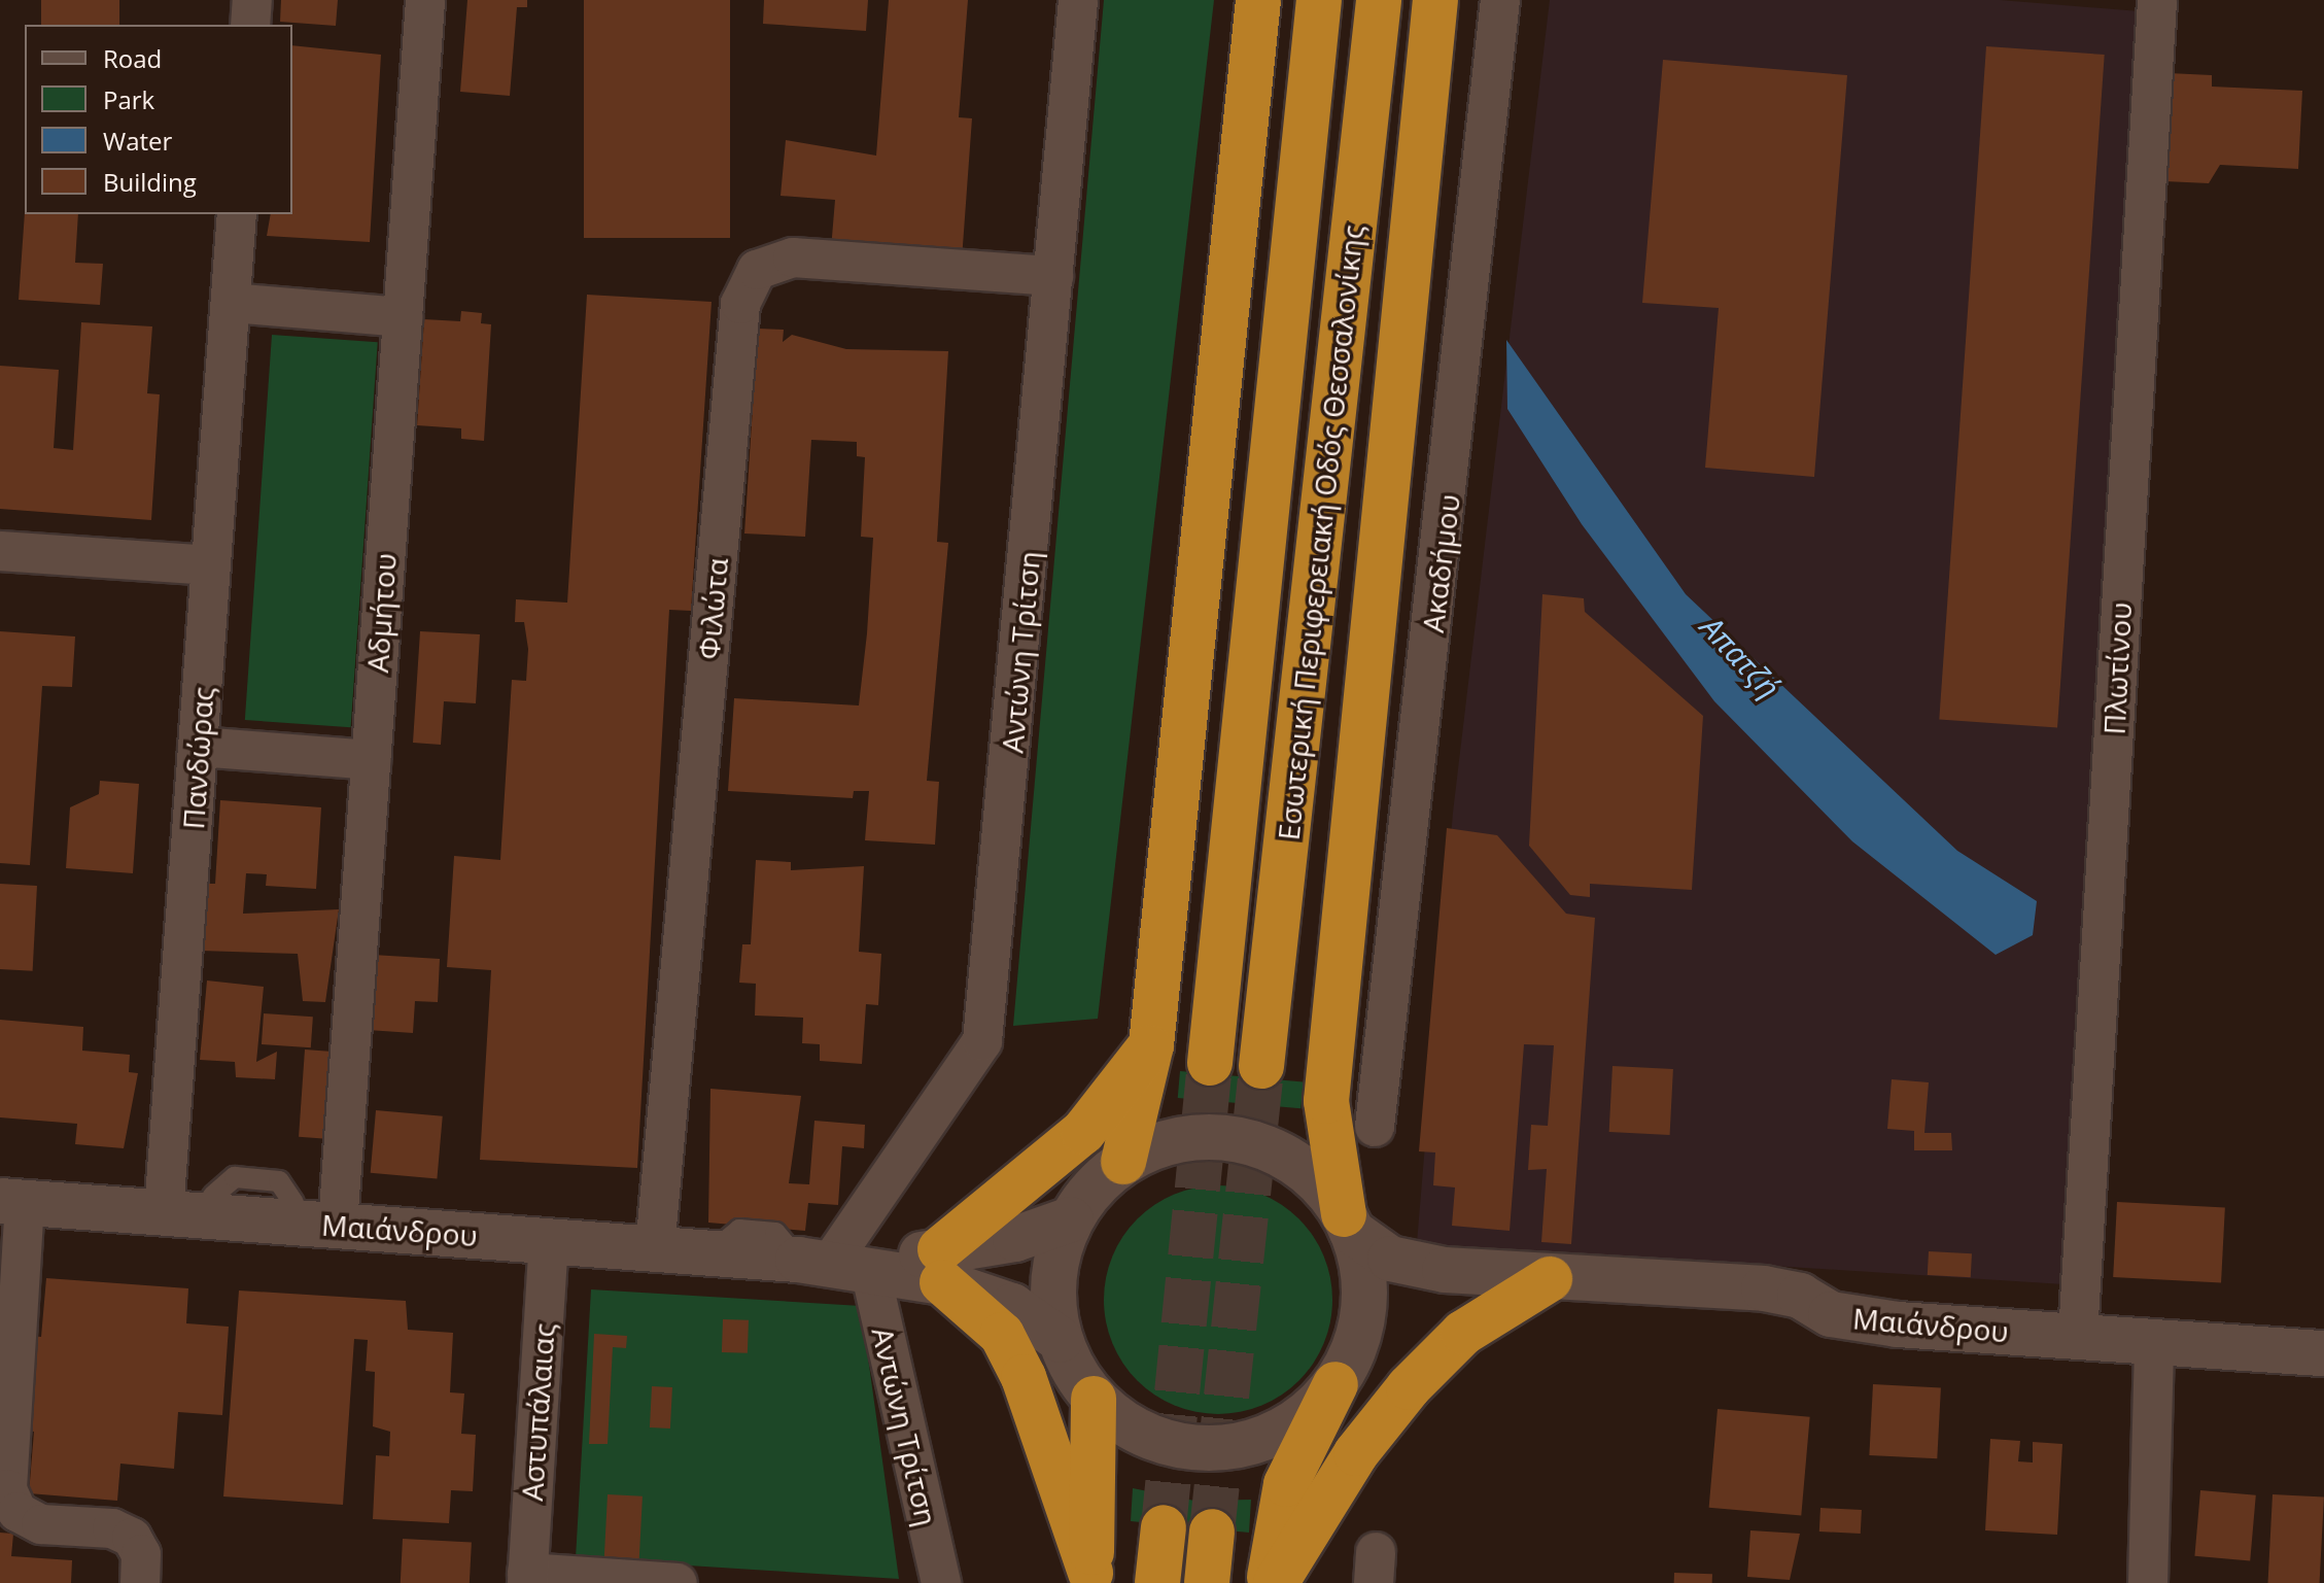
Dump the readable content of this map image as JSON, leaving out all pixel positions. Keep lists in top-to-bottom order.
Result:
{
  "streets": {
    "highway": ["Εσωτερική Περιφερειακή Οδός Θεσσαλονίκης"],
    "main road": ["Μαιάνδρου"],
    "street": [
      "Ακαδήμου",
      "Φιλώτα",
      "Αδμήτου",
      "Αντώνη Τρίτση",
      "Πλωτίνου",
      "Πανδώρας",
      "Αστυπάλαιας"
    ]
  },
  "crossings": [
    ["Φιλώτα", "Αντώνη Τρίτση"],
    ["Φιλώτα", "Μαιάνδρου"],
    ["Αδμήτου", "Μαιάνδρου"],
    ["Αντώνη Τρίτση", "Μαιάνδρου"],
    ["Πλωτίνου", "Μαιάνδρου"],
    ["Πανδώρας", "Μαιάνδρου"],
    ["Μαιάνδρου", "Αστυπάλαιας"]
  ],
  "water": ["Απατζή"],
  "legend": [
    "Road",
    "Park",
    "Water",
    "Building"
  ]
}
